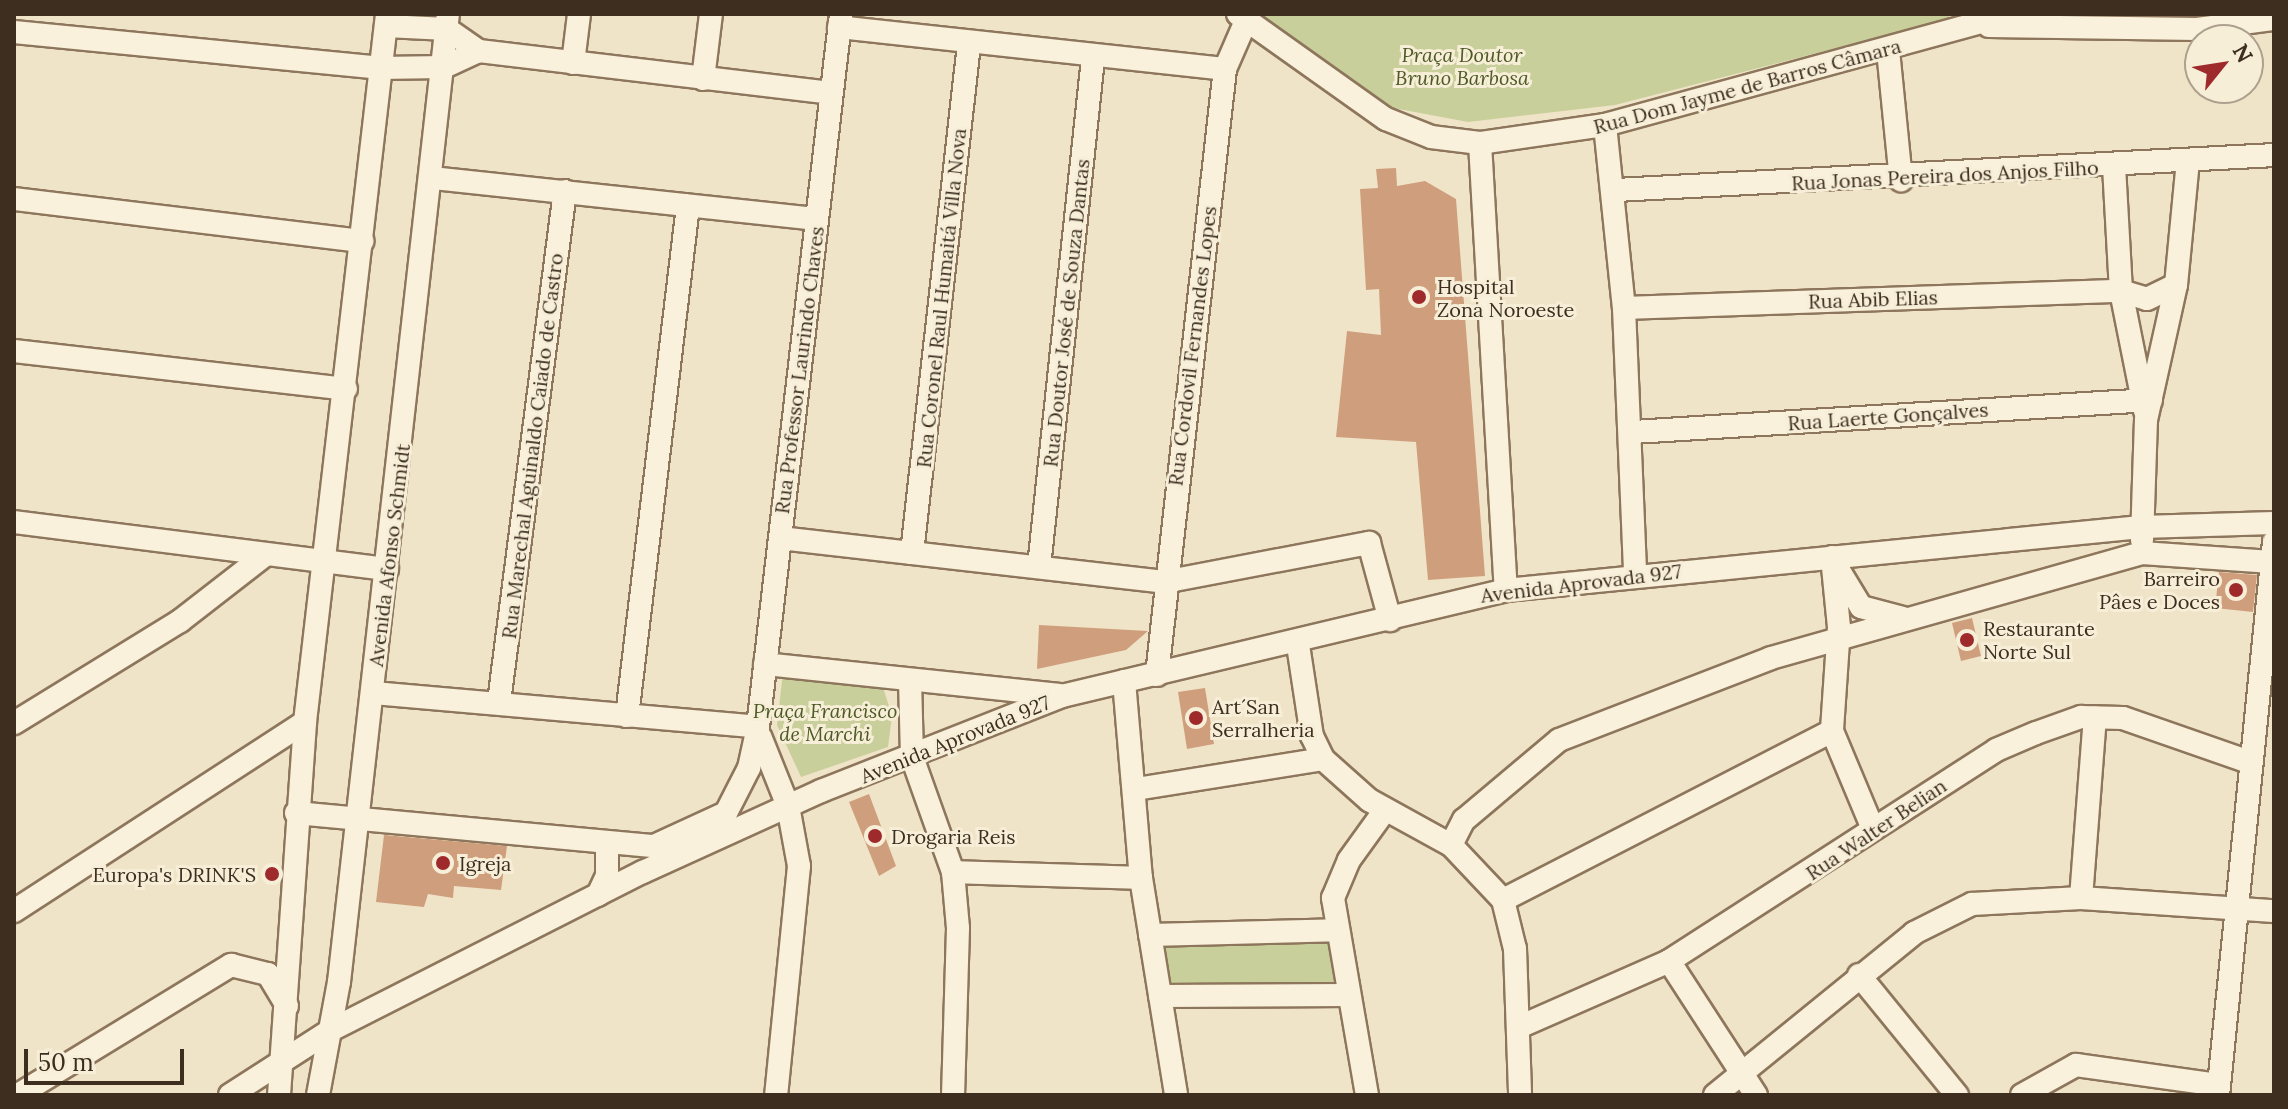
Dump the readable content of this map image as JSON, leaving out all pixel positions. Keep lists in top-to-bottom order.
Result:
{
  "streets": {
    "street": [
      "Rua Dom Jayme de Barros Câmara",
      "Rua Jonas Pereira dos Anjos Filho",
      "Rua Coronel Raul Humaitá Villa Nova",
      "Rua Abib Elias",
      "Rua Doutor José de Souza Dantas",
      "Rua Cordovil Fernandes Lopes",
      "Rua Professor Laurindo Chaves",
      "Rua Laerte Gonçalves",
      "Rua Marechal Aguinaldo Caiado de Castro",
      "Avenida Afonso Schmidt",
      "Avenida Aprovada 927",
      "Rua Walter Belian"
    ]
  },
  "crossings": [
    ["Rua Dom Jayme de Barros Câmara", "Rua Cordovil Fernandes Lopes"],
    ["Rua Cordovil Fernandes Lopes", "Avenida Aprovada 927"]
  ],
  "parks": ["Praça Doutor Bruno Barbosa", "Praça Francisco de Marchi"],
  "places": [
    "Hospital Zona Noroeste",
    "Barreiro Pâes e Doces",
    "Restaurante Norte Sul",
    "Art´San Serralheria",
    "Drogaria Reis",
    "Igreja",
    "Europa's DRINK'S"
  ],
  "scale_bar": "50 m",
  "north": "top right"
}
